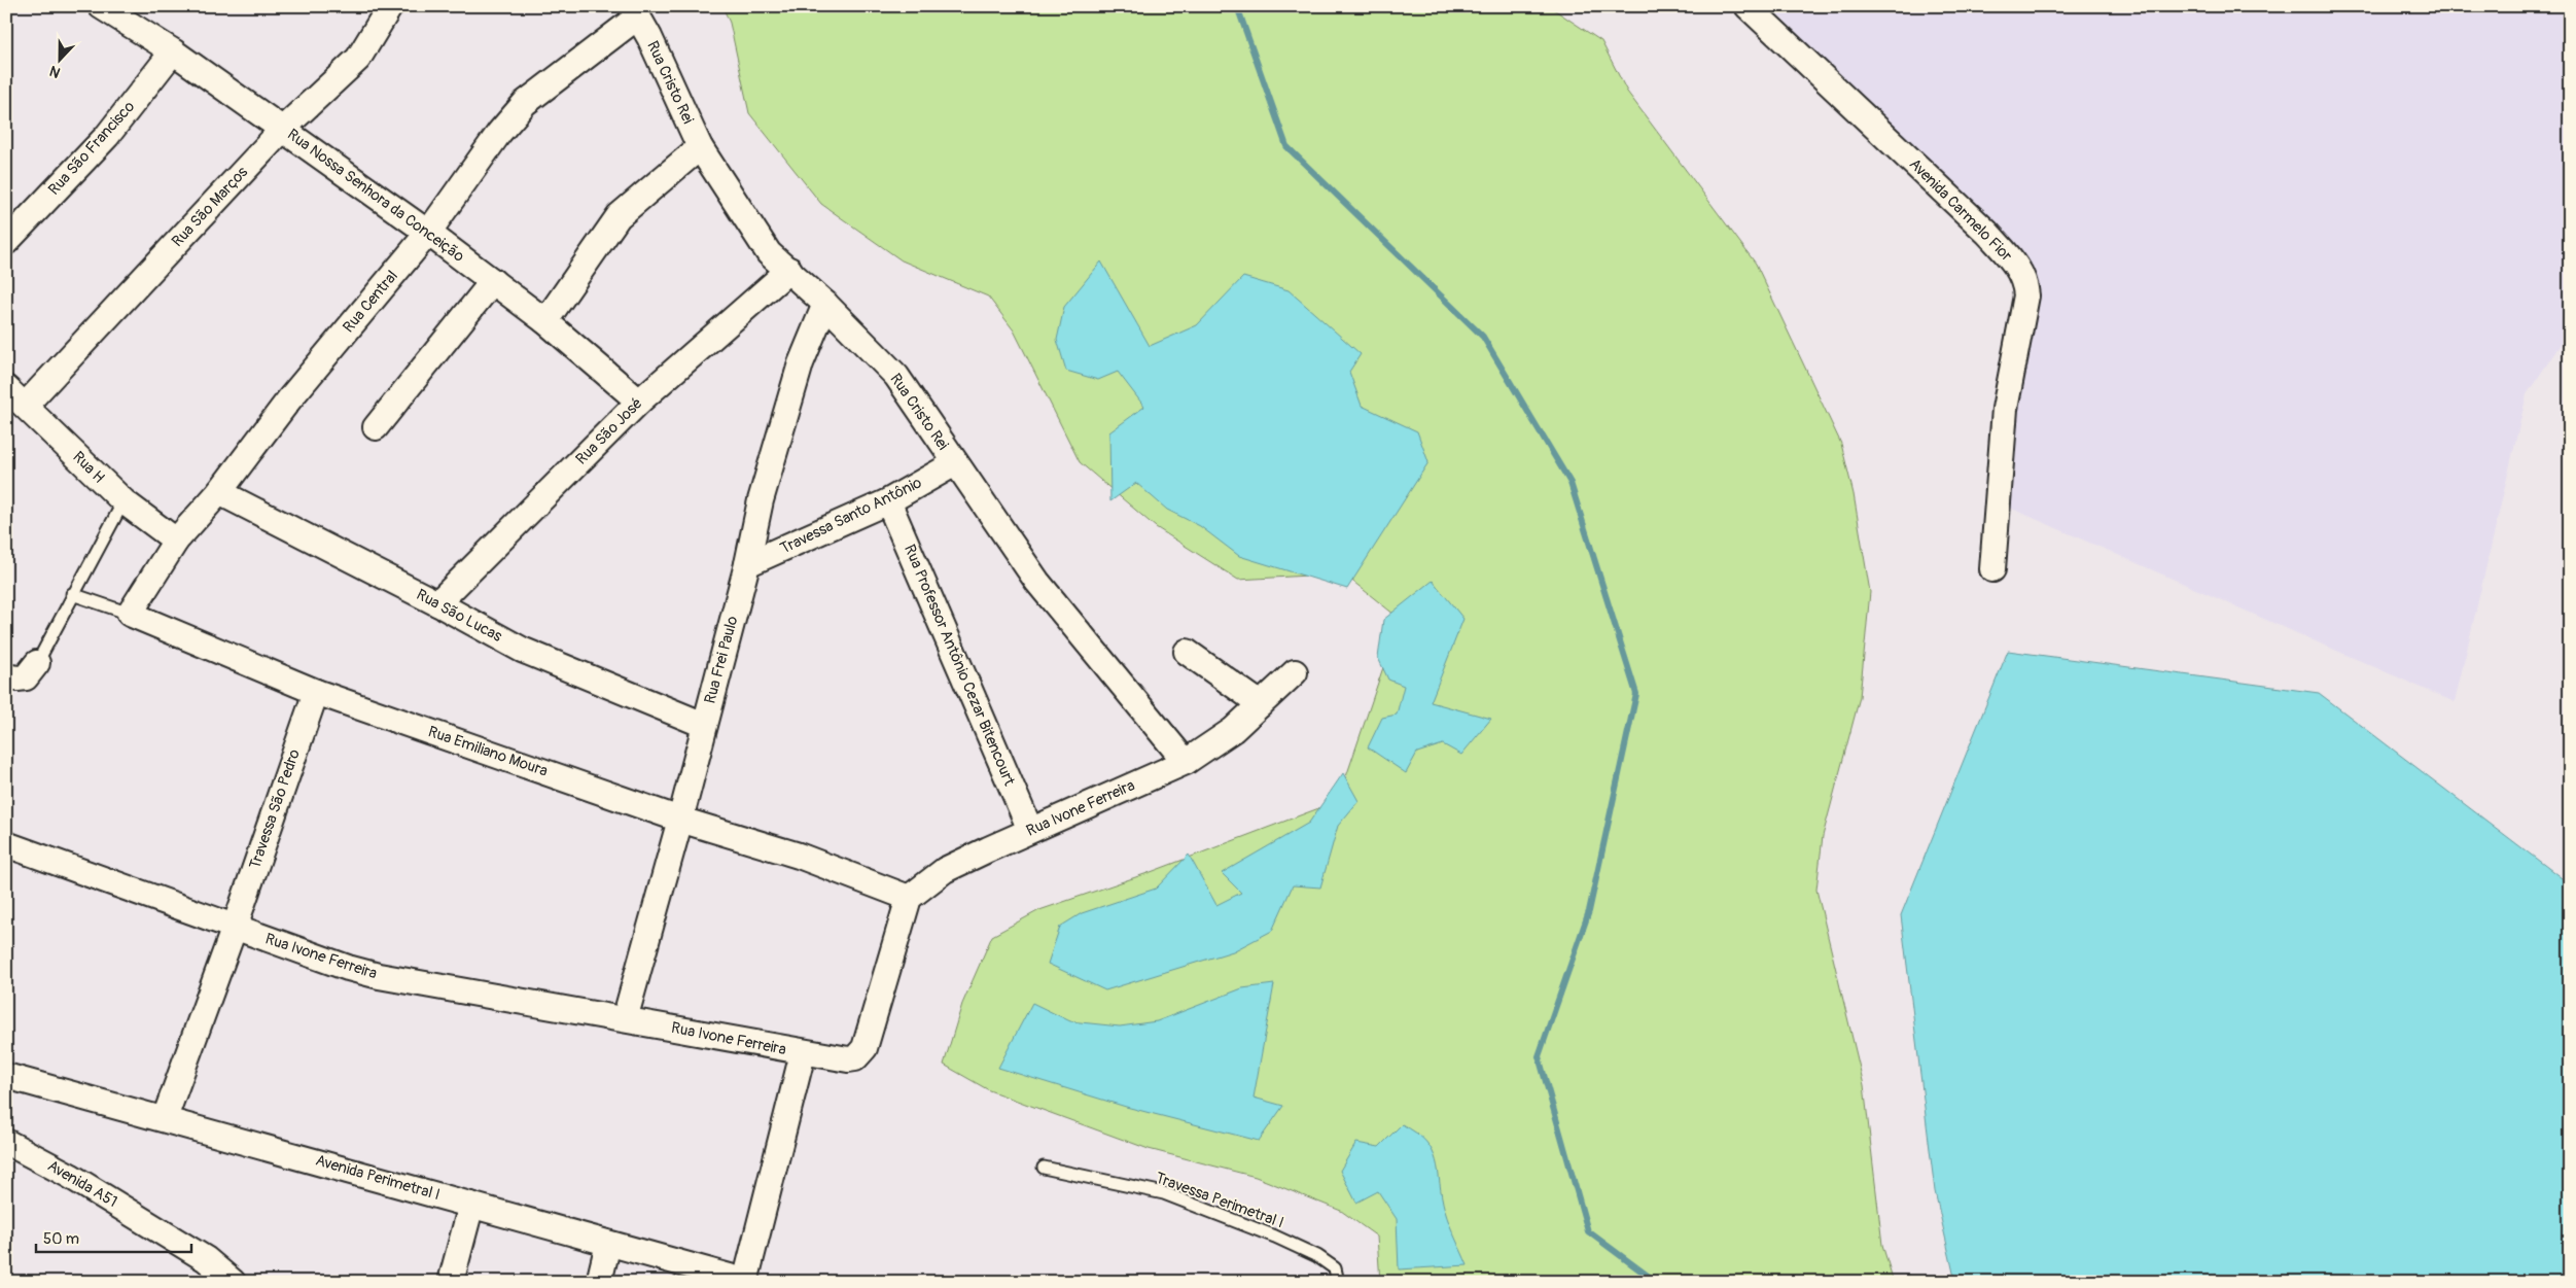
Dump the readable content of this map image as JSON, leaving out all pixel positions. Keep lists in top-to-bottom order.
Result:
{
  "streets": {
    "street": [
      "Rua Cristo Rei",
      "Rua São Francisco",
      "Rua Nossa Senhora da Conceição",
      "Rua São Marços",
      "Avenida Carmelo Fior",
      "Rua Central",
      "Rua São José",
      "Rua H",
      "Travessa Santo Antônio",
      "Rua São Lucas",
      "Rua Frei Paulo",
      "Rua Professor Antônio Cezar Bitencourt",
      "Rua Emiliano Moura",
      "Rua Ivone Ferreira",
      "Travessa São Pedro",
      "Avenida Perimetral I",
      "Avenida A51"
    ],
    "lane": ["Travessa Perimetral I"]
  },
  "crossings": [
    ["Rua Cristo Rei", "Rua Central"],
    ["Rua Cristo Rei", "Rua São José"],
    ["Rua Cristo Rei", "Travessa Santo Antônio"],
    ["Rua Cristo Rei", "Rua Frei Paulo"],
    ["Rua Cristo Rei", "Rua Ivone Ferreira"],
    ["Rua São Francisco", "Rua Nossa Senhora da Conceição"],
    ["Rua Nossa Senhora da Conceição", "Rua São Marços"],
    ["Rua Nossa Senhora da Conceição", "Rua Central"],
    ["Rua Nossa Senhora da Conceição", "Rua São José"],
    ["Rua São Marços", "Rua H"],
    ["Rua Central", "Rua H"],
    ["Rua Central", "Rua São Lucas"],
    ["Rua Central", "Rua Emiliano Moura"],
    ["Rua São José", "Rua São Lucas"],
    ["Travessa Santo Antônio", "Rua Frei Paulo"],
    ["Travessa Santo Antônio", "Rua Professor Antônio Cezar Bitencourt"],
    ["Rua São Lucas", "Rua Frei Paulo"],
    ["Rua Frei Paulo", "Rua Emiliano Moura"],
    ["Rua Frei Paulo", "Rua Ivone Ferreira"],
    ["Rua Professor Antônio Cezar Bitencourt", "Rua Ivone Ferreira"],
    ["Rua Emiliano Moura", "Rua Ivone Ferreira"],
    ["Rua Emiliano Moura", "Travessa São Pedro"],
    ["Rua Ivone Ferreira", "Travessa São Pedro"],
    ["Travessa São Pedro", "Avenida Perimetral I"]
  ],
  "scale_bar": "50 m",
  "north": "bottom"
}
